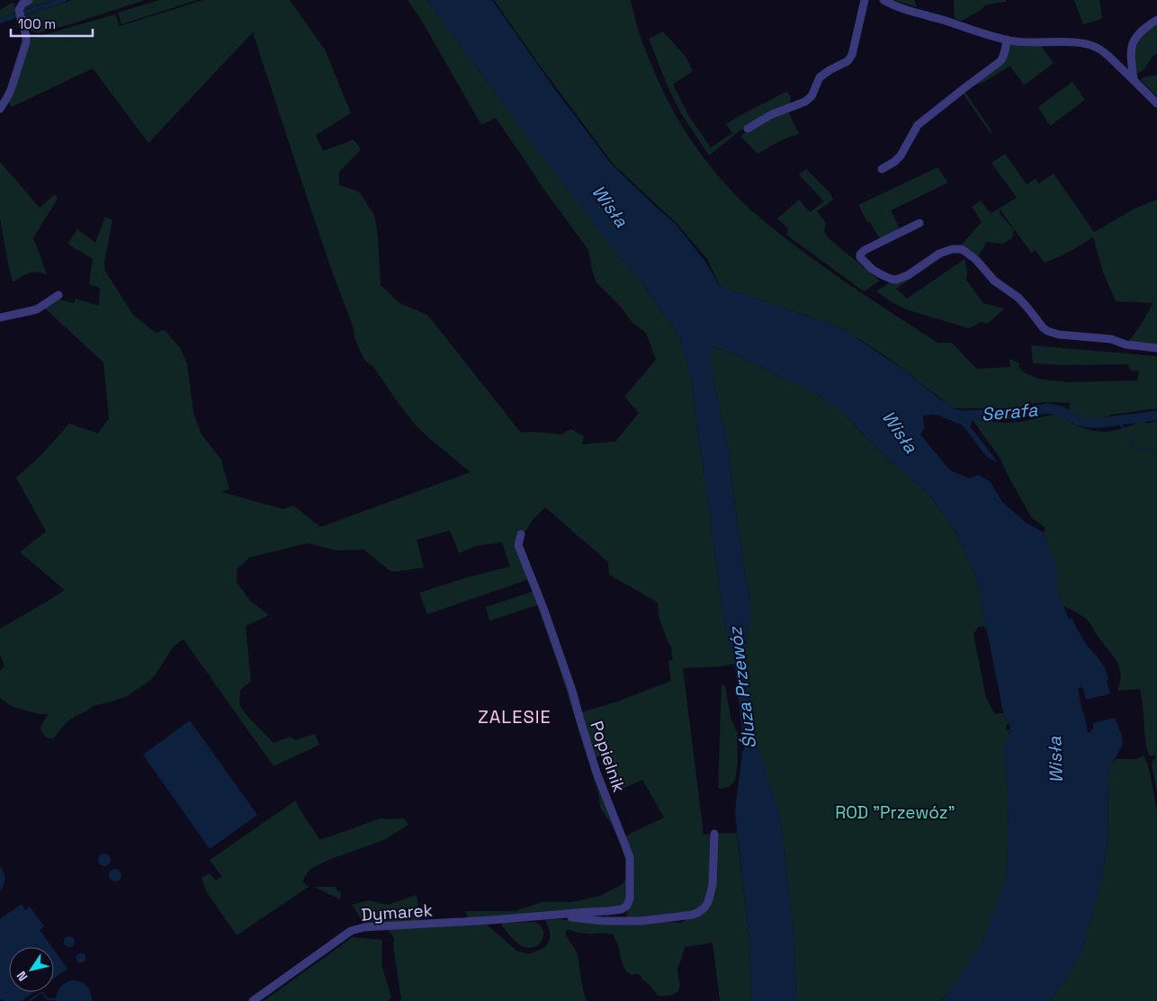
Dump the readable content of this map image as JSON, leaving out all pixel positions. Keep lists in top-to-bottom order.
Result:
{
  "streets": {
    "street": ["Popielnik", "Dymarek"]
  },
  "crossings": [
    ["Popielnik", "Dymarek"]
  ],
  "districts": ["ZALESIE"],
  "water": ["Wisła", "Serafa", "Śluza Przewóz"],
  "parks": ["ROD \"Przewóz\""],
  "scale_bar": "100 m",
  "north": "bottom left"
}
